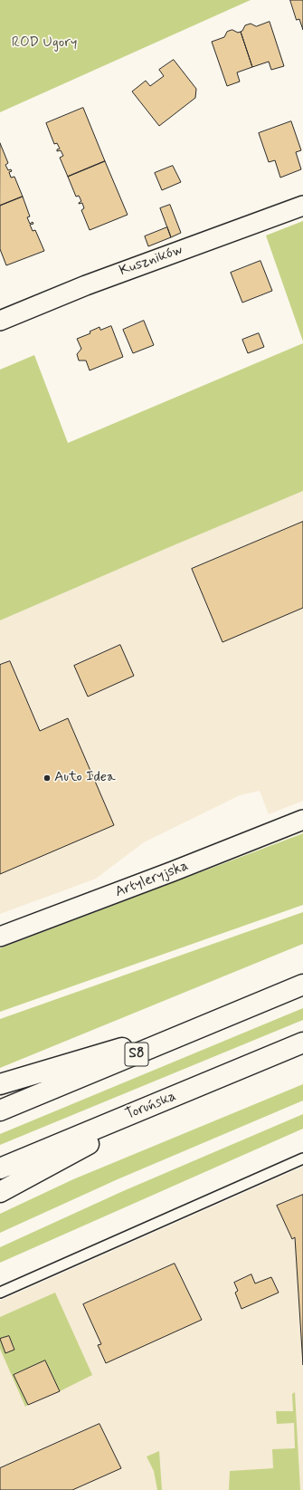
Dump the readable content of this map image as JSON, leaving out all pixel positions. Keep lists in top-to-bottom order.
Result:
{
  "streets": {
    "highway": ["S8", "Toruńska"],
    "street": ["Kuszników", "Artyleryjska"]
  },
  "parks": ["ROD Ugory"],
  "places": ["Auto Idea"]
}
